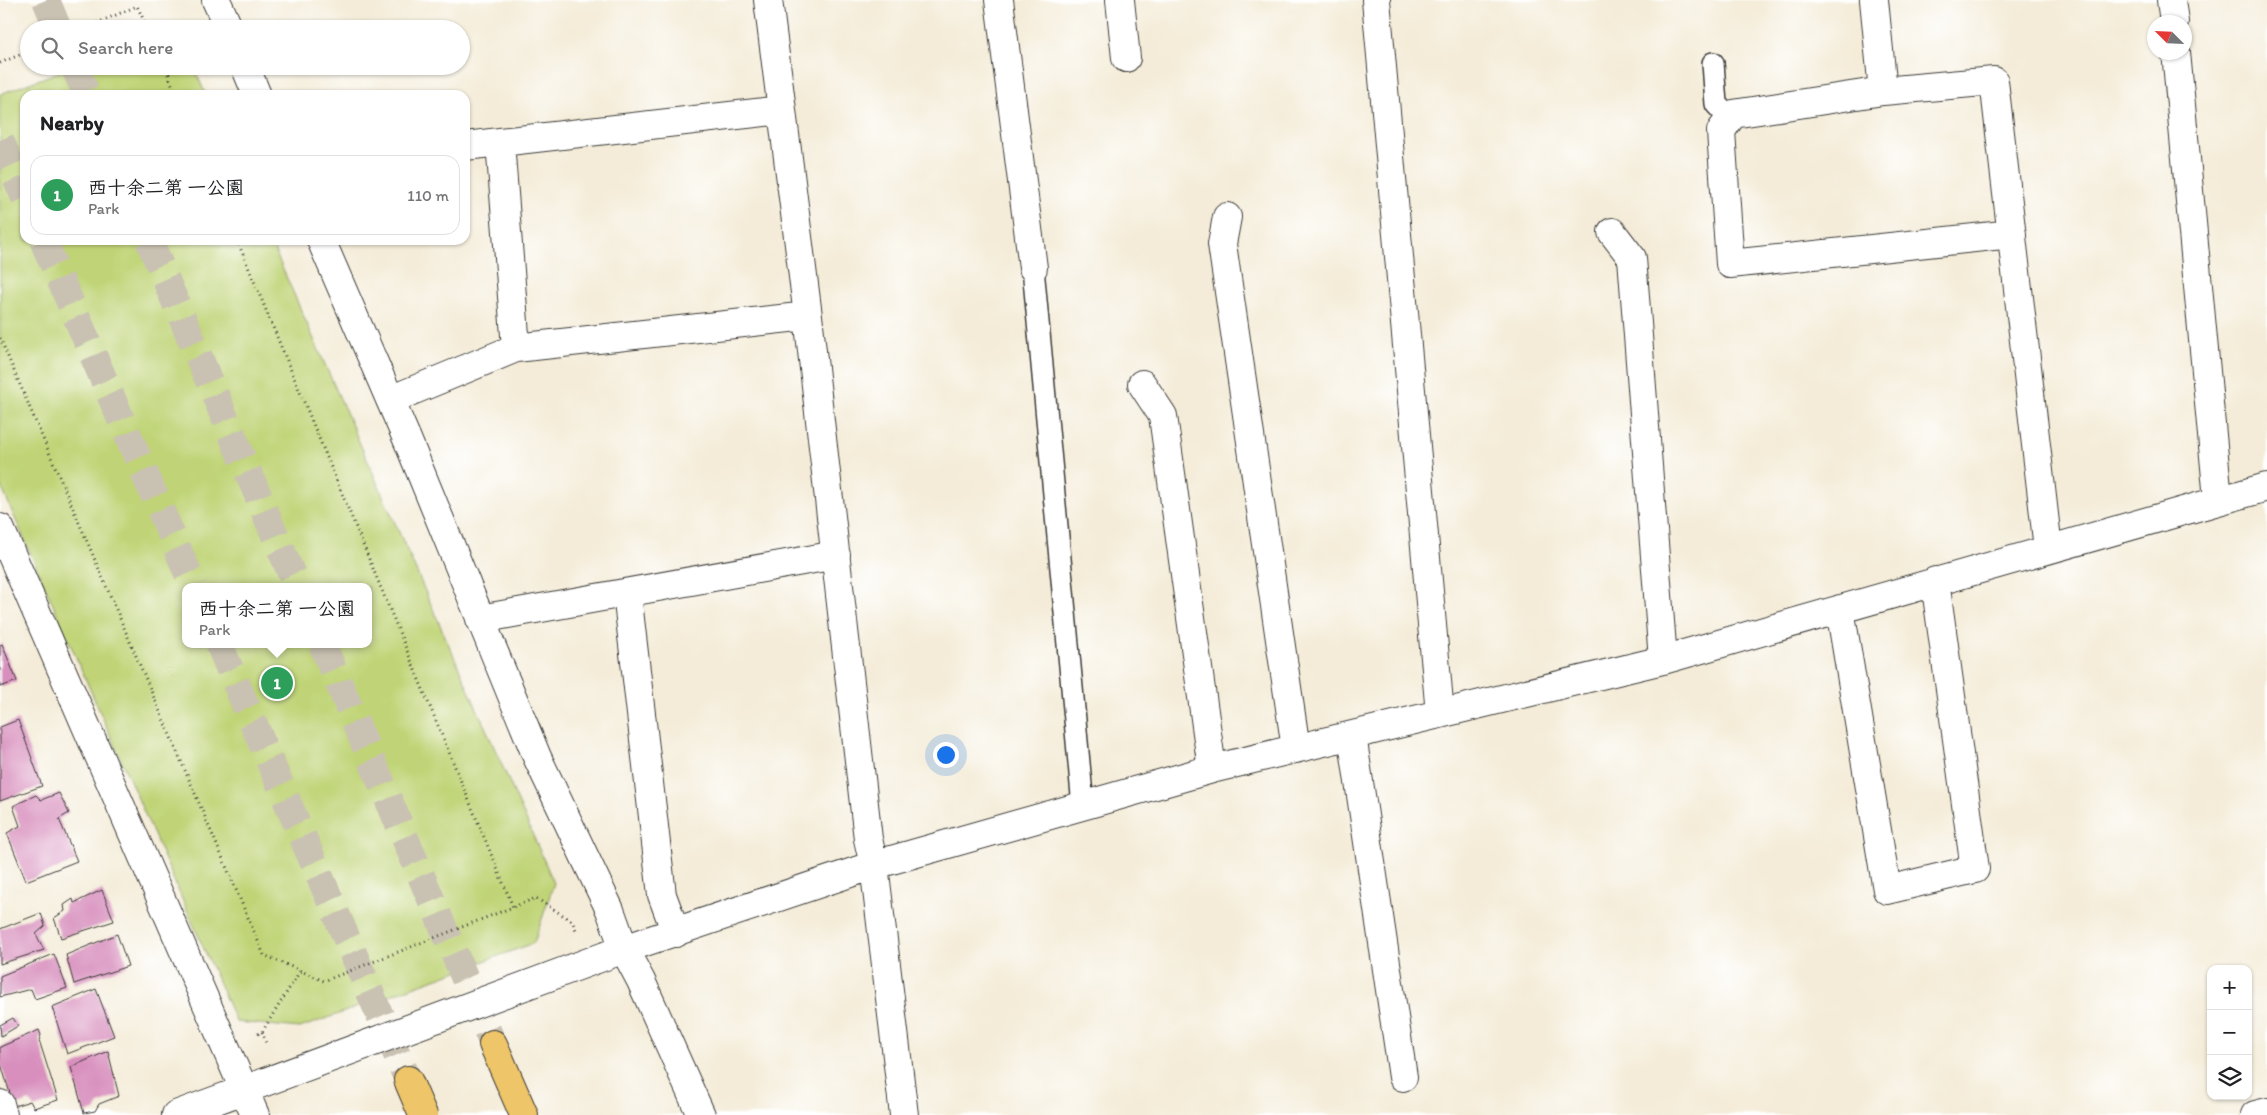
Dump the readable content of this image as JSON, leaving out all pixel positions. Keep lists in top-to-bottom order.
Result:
{
  "north": "top left",
  "page": {
    "search": "Search here",
    "heading": "Nearby",
    "list": [
      {
        "mark": "1",
        "name": "西十余二第 一公園",
        "note": "Park",
        "value": "110 m"
      }
    ],
    "popup": ["西十余二第 一公園", "Park"],
    "pins": "1",
    "map_buttons": ["+", "−"]
  }
}
